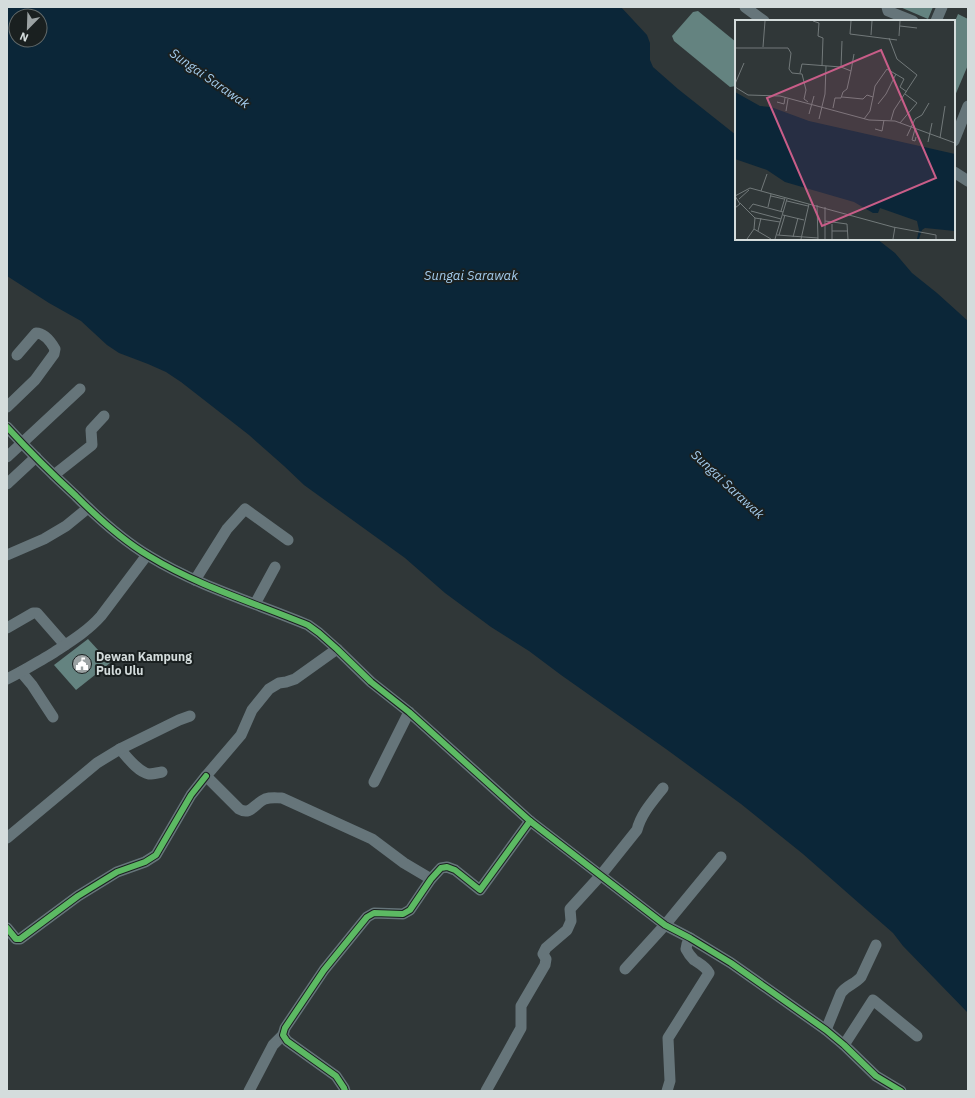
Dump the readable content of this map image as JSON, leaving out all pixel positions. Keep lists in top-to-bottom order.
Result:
{
  "water": ["Sungai Sarawak"],
  "places": {
    "public building": ["Dewan Kampung Pulo Ulu"]
  },
  "north": "bottom left"
}
